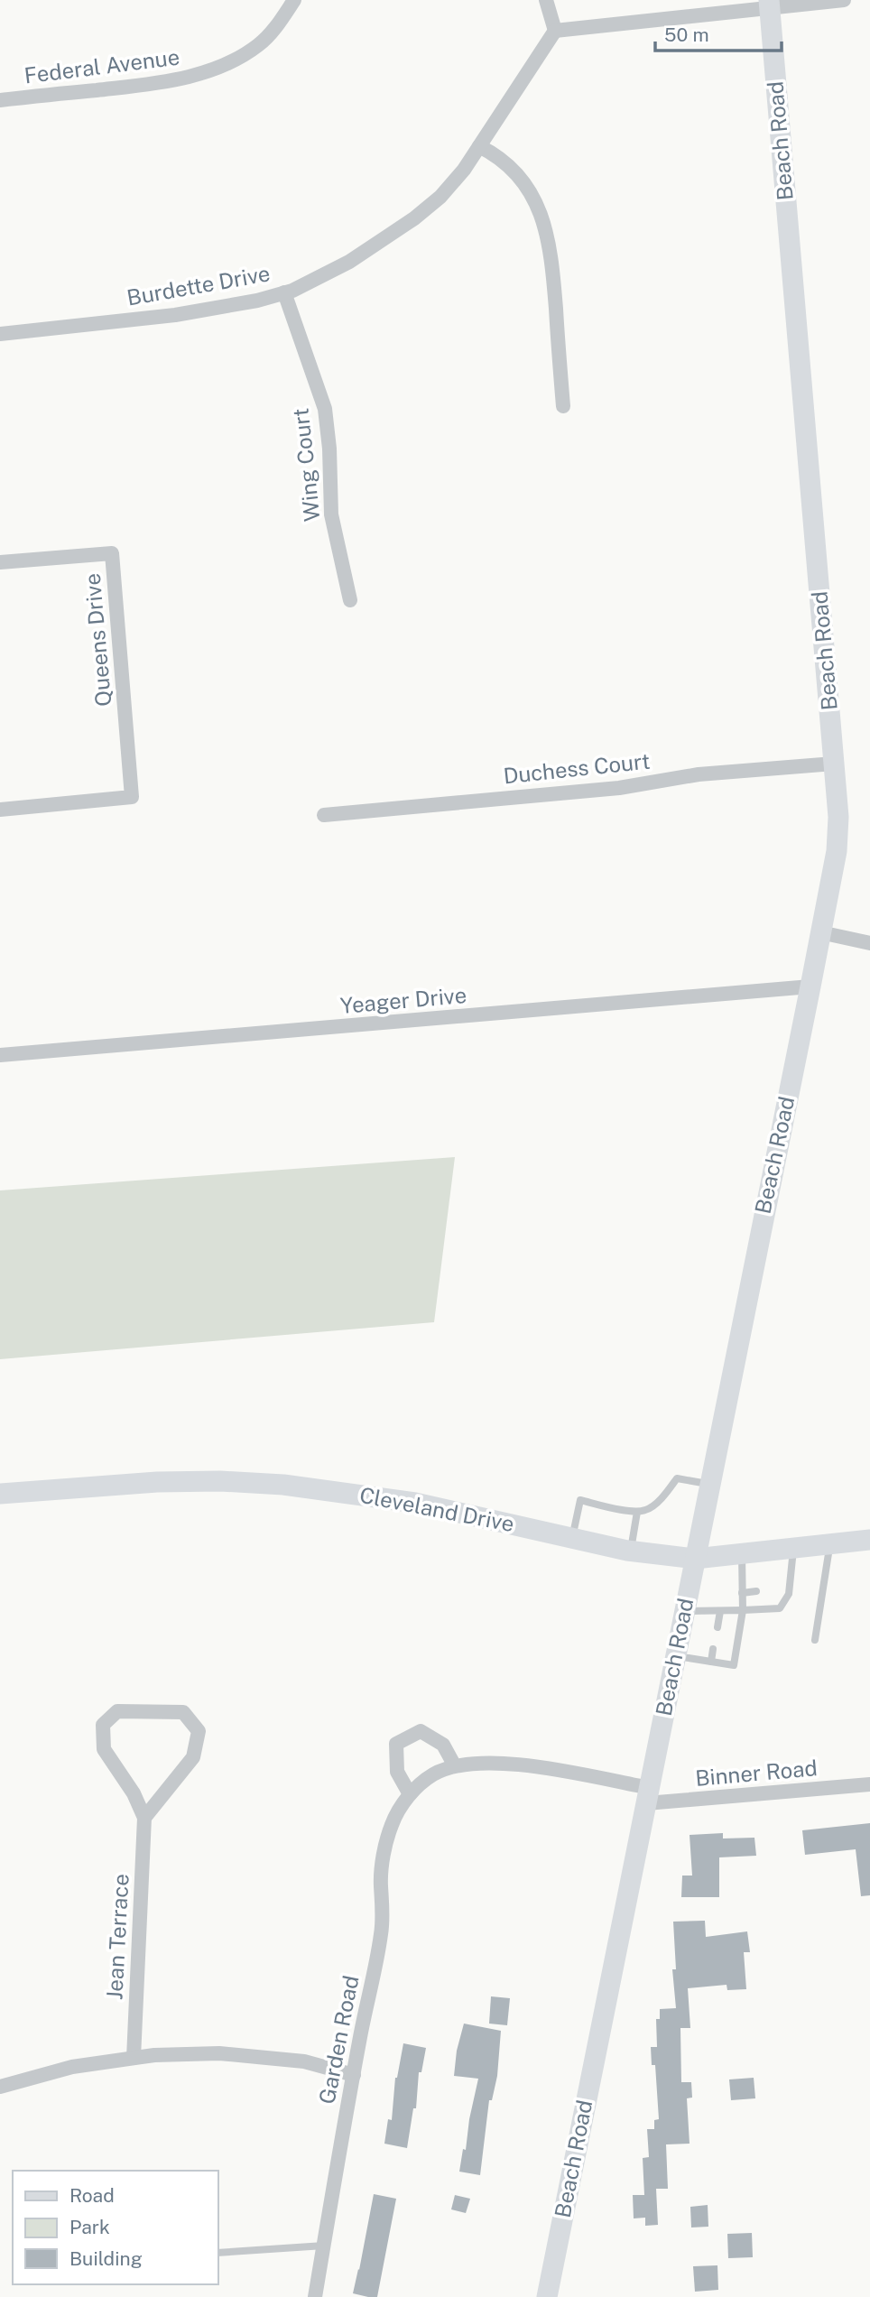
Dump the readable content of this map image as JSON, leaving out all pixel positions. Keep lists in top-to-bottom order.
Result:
{
  "streets": {
    "street": [
      "Federal Avenue",
      "Beach Road",
      "Burdette Drive",
      "Wing Court",
      "Queens Drive",
      "Duchess Court",
      "Yeager Drive",
      "Cleveland Drive",
      "Binner Road",
      "Jean Terrace",
      "Garden Road"
    ]
  },
  "crossings": [
    ["Beach Road", "Duchess Court"],
    ["Beach Road", "Yeager Drive"],
    ["Beach Road", "Cleveland Drive"],
    ["Beach Road", "Binner Road"],
    ["Beach Road", "Garden Road"],
    ["Burdette Drive", "Wing Court"],
    ["Binner Road", "Garden Road"]
  ],
  "legend": ["Road", "Park", "Building"],
  "scale_bar": "50 m"
}
